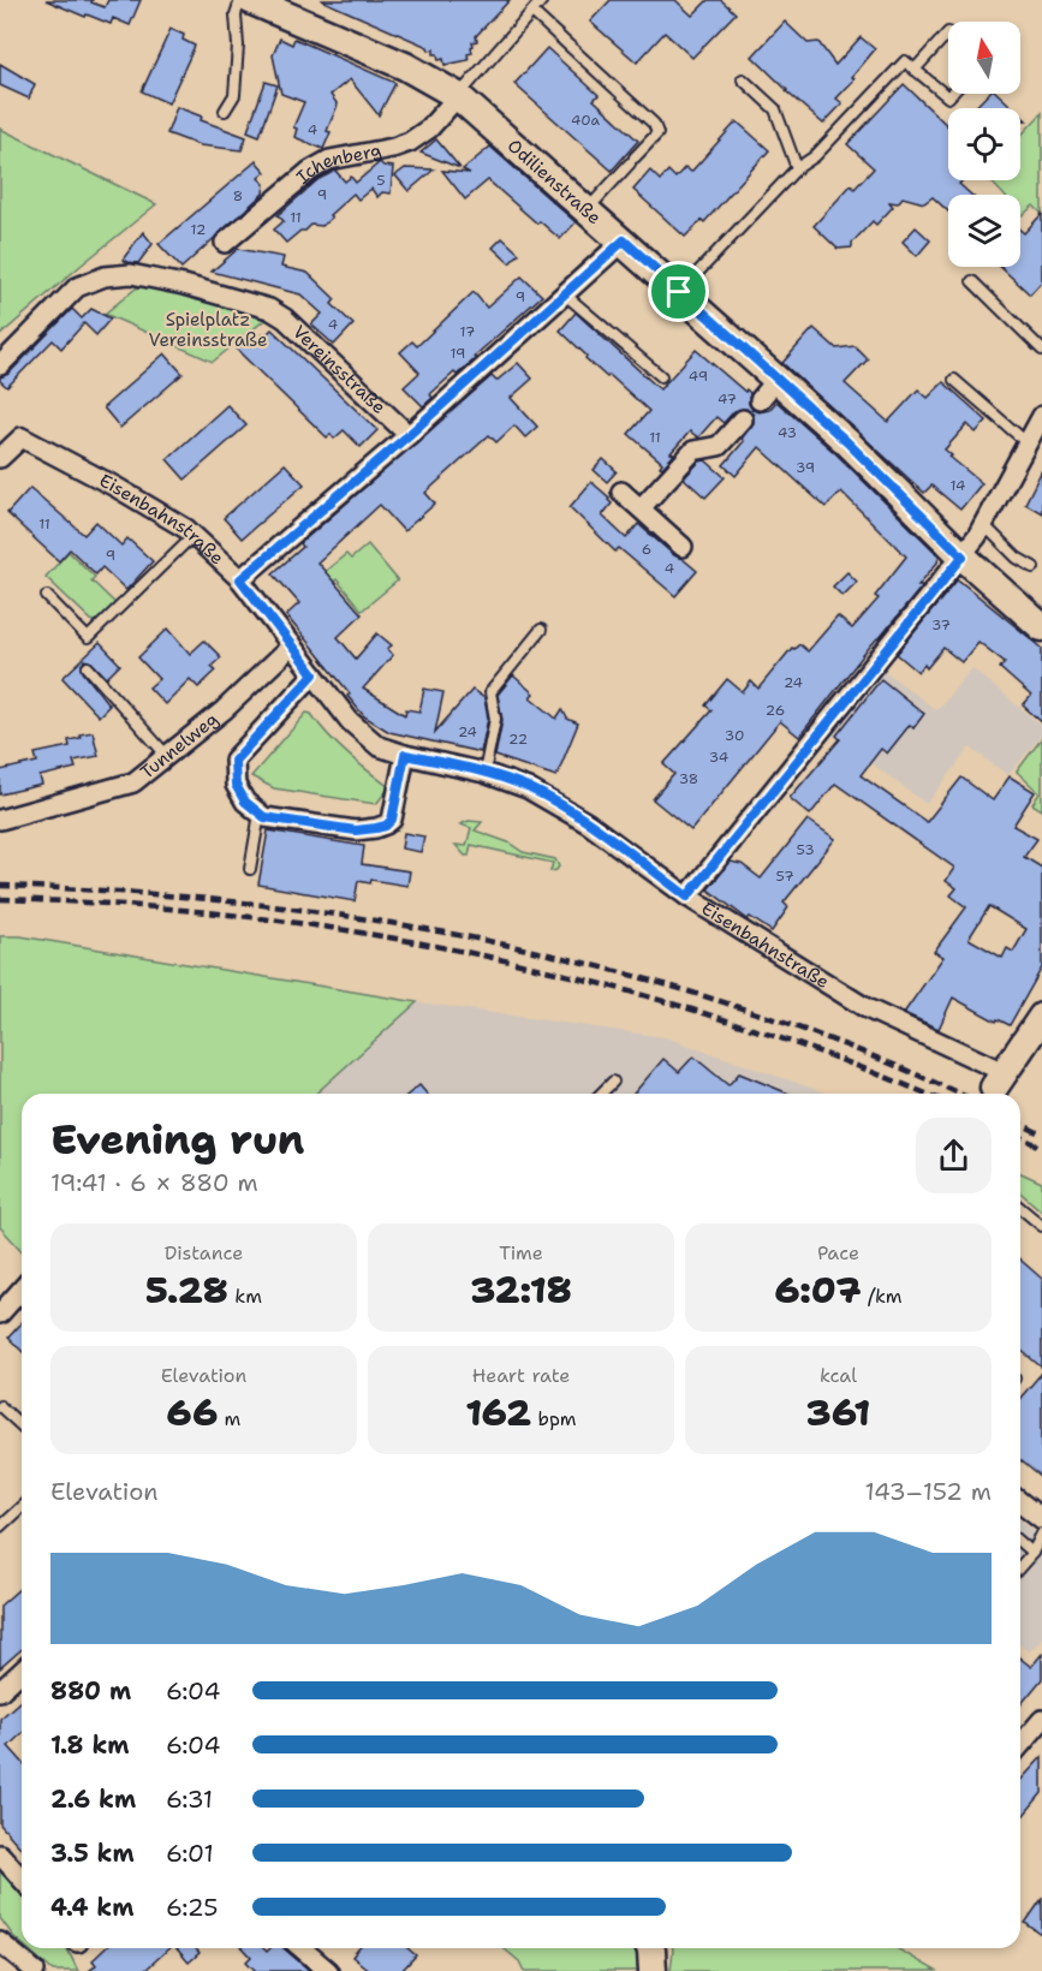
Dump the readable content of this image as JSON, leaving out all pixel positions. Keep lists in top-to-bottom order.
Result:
{
  "streets": {
    "main road": ["Odilienstraße"],
    "street": [
      "Ichenberg",
      "Vereinsstraße",
      "Eisenbahnstraße",
      "Tunnelweg"
    ]
  },
  "crossings": [
    ["Ichenberg", "Odilienstraße"],
    ["Eisenbahnstraße", "Tunnelweg"]
  ],
  "parks": ["Spielplatz Vereinsstraße"],
  "house_numbers": [
    "40a",
    "4",
    "5",
    "9",
    "8",
    "11",
    "12",
    "9",
    "4",
    "17",
    "19",
    "49",
    "47",
    "43",
    "11",
    "39",
    "14",
    "11",
    "6",
    "9",
    "4",
    "37",
    "24",
    "26",
    "24",
    "30",
    "22",
    "34",
    "38",
    "53",
    "57"
  ],
  "north": "top",
  "page": {
    "heading": ["Evening run", "19:41 · 6 × 880 m"],
    "stats": [
      ["Distance", "5.28 km"],
      ["Time", "32:18"],
      ["Pace", "6:07 /km"],
      ["Elevation", "66 m"],
      ["Heart rate", "162 bpm"],
      ["kcal", "361"]
    ],
    "chart": ["Elevation", "143–152 m"],
    "list": [
      {
        "name": "880 m",
        "note": "6:04"
      },
      {
        "name": "1.8 km",
        "note": "6:04"
      },
      {
        "name": "2.6 km",
        "note": "6:31"
      },
      {
        "name": "3.5 km",
        "note": "6:01"
      },
      {
        "name": "4.4 km",
        "note": "6:25"
      }
    ]
  }
}
